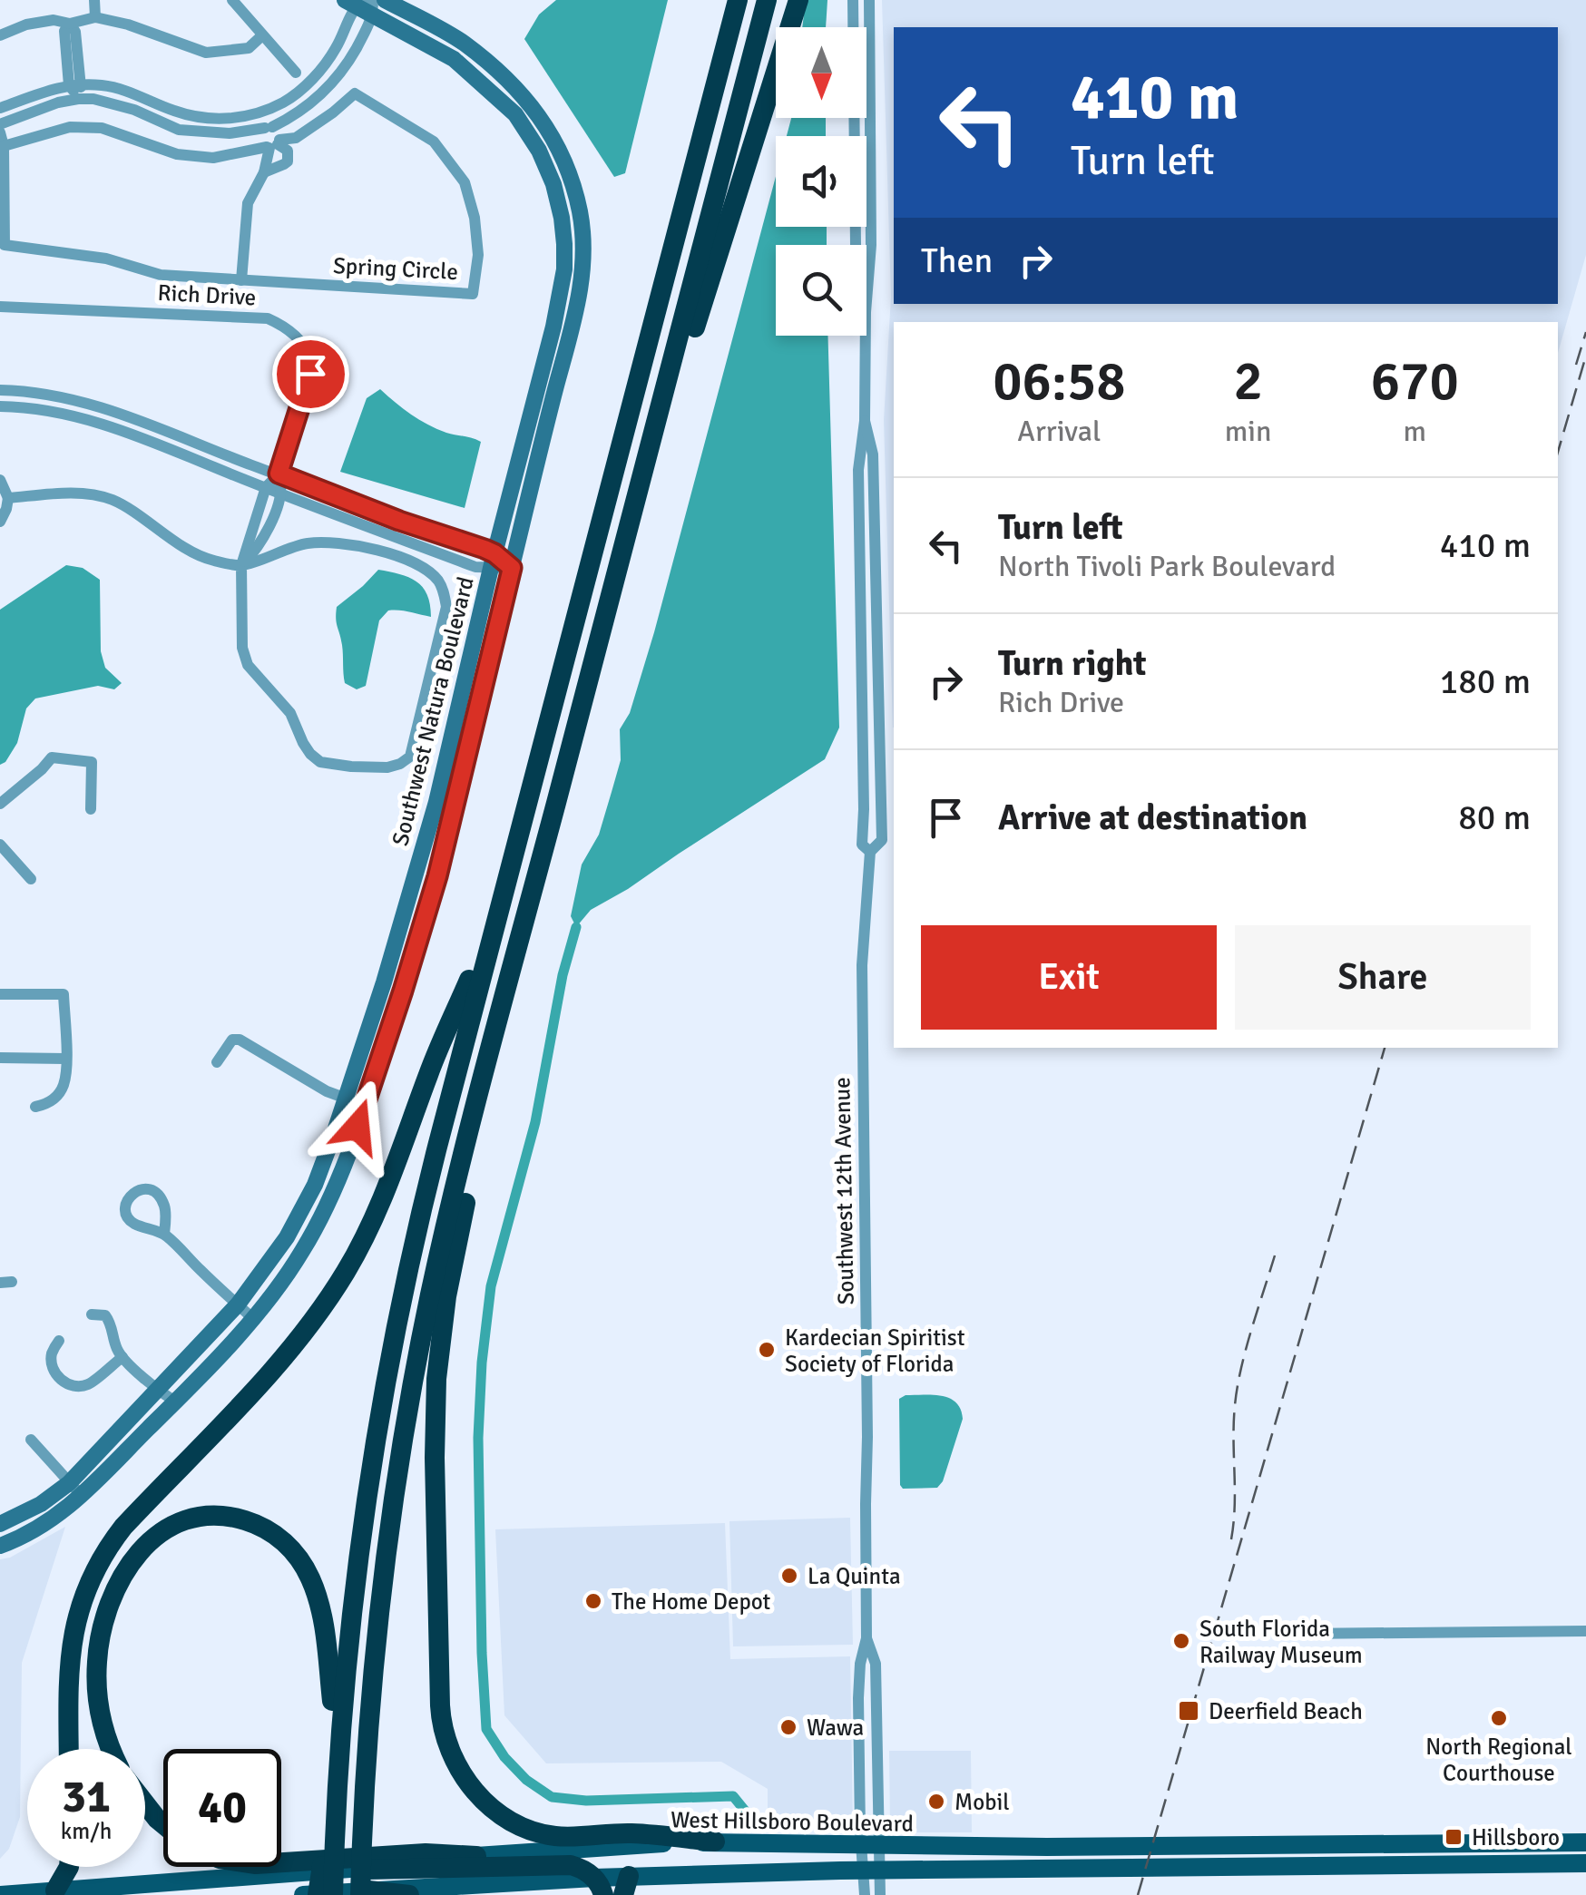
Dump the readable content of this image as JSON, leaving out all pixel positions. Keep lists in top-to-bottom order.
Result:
{
  "streets": {
    "main road": ["West Hillsboro Boulevard"],
    "street": [
      "Spring Circle",
      "Rich Drive",
      "Southwest Natura Boulevard",
      "Southwest 12th Avenue"
    ]
  },
  "crossings": [
    ["Southwest 12th Avenue", "West Hillsboro Boulevard"]
  ],
  "places": {
    "other": [
      "Kardecian Spiritist Society of Florida",
      "La Quinta",
      "The Home Depot",
      "South Florida Railway Museum",
      "North Regional Courthouse",
      "Wawa",
      "Mobil"
    ],
    "transit": ["Deerfield Beach", "Hillsboro"]
  },
  "north": "bottom",
  "page": {
    "turn": ["410 m", "Turn left"],
    "then": "Then",
    "eta": [
      "06:58",
      "Arrival",
      "2",
      "min",
      "670",
      "m"
    ],
    "list": [
      {
        "name": "Turn left",
        "note": "North Tivoli Park Boulevard",
        "value": "410 m"
      },
      {
        "name": "Turn right",
        "note": "Rich Drive",
        "value": "180 m"
      },
      {
        "name": "Arrive at destination",
        "value": "80 m"
      }
    ],
    "buttons": ["Exit", "Share"],
    "speed": "31 km/h",
    "limit": "40"
  }
}
